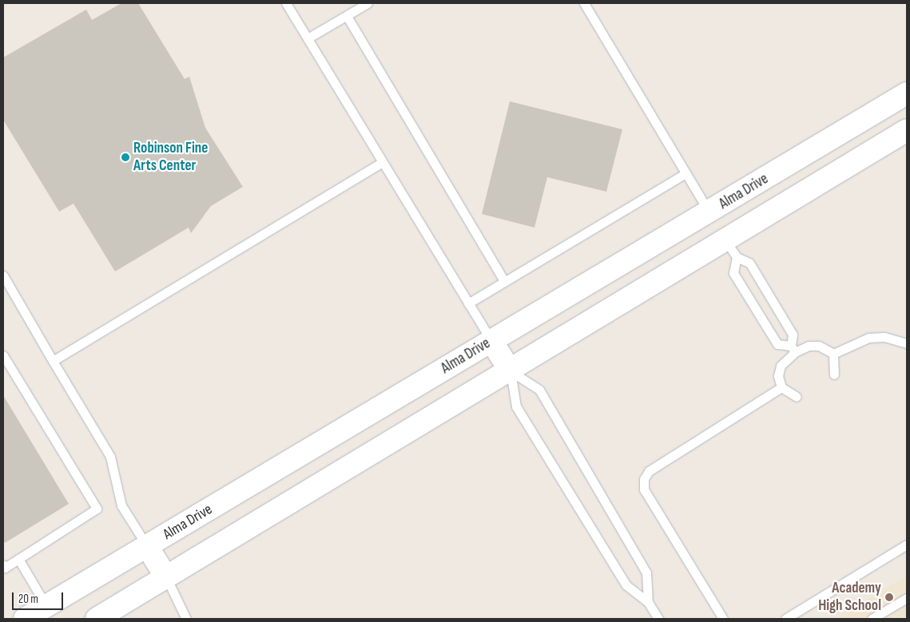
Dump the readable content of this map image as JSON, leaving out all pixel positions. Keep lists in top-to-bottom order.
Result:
{
  "streets": {
    "main road": ["Alma Drive"]
  },
  "places": ["Robinson Fine Arts Center", "Academy High School"],
  "scale_bar": "20 m"
}
